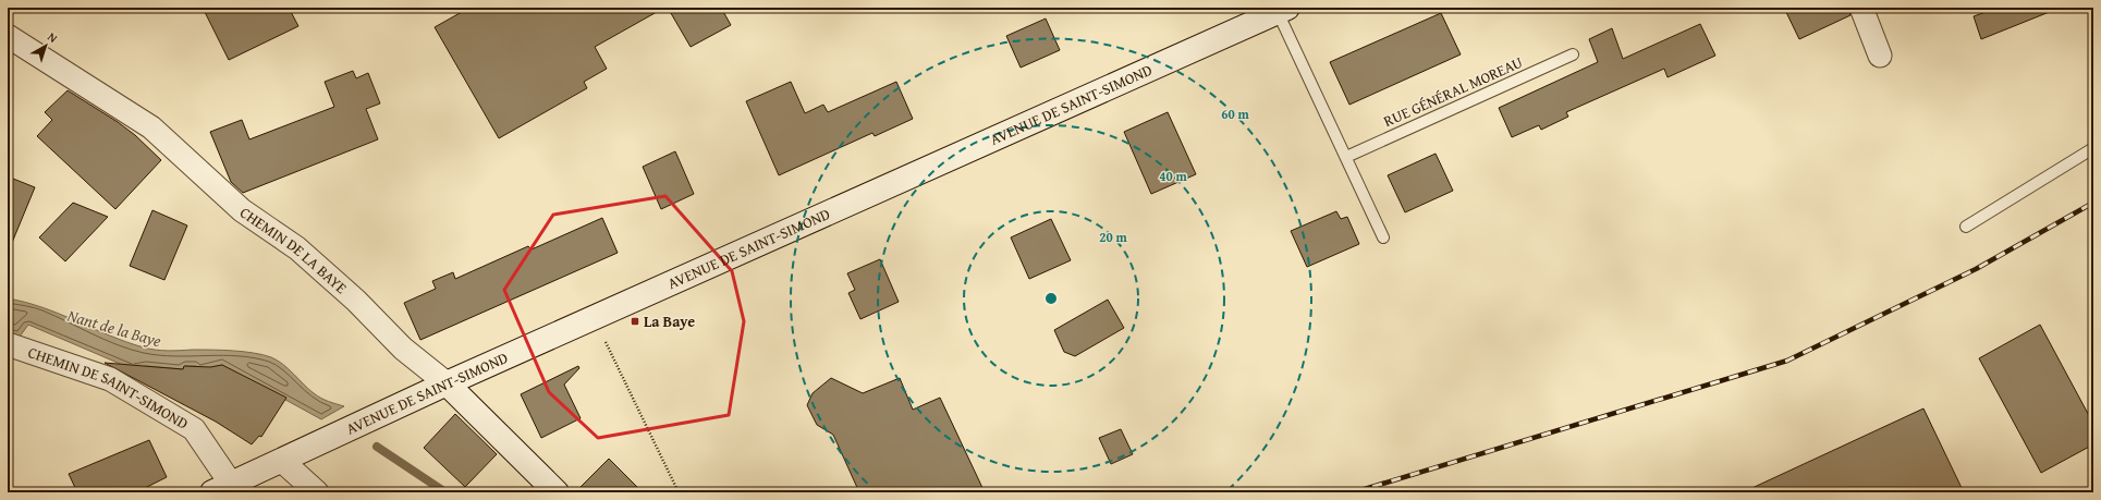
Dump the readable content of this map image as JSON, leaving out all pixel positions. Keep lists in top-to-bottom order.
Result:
{
  "streets": {
    "main road": ["AVENUE DE SAINT-SIMOND", "CHEMIN DE LA BAYE"],
    "street": ["CHEMIN DE SAINT-SIMOND"],
    "lane": ["RUE GÉNÉRAL MOREAU"]
  },
  "crossings": [
    ["AVENUE DE SAINT-SIMOND", "CHEMIN DE LA BAYE"],
    ["AVENUE DE SAINT-SIMOND", "CHEMIN DE SAINT-SIMOND"]
  ],
  "water": ["Nant de la Baye"],
  "places": {
    "transit": ["La Baye"]
  },
  "north": "top right",
  "rings": ["60 m", "40 m", "20 m"]
}
